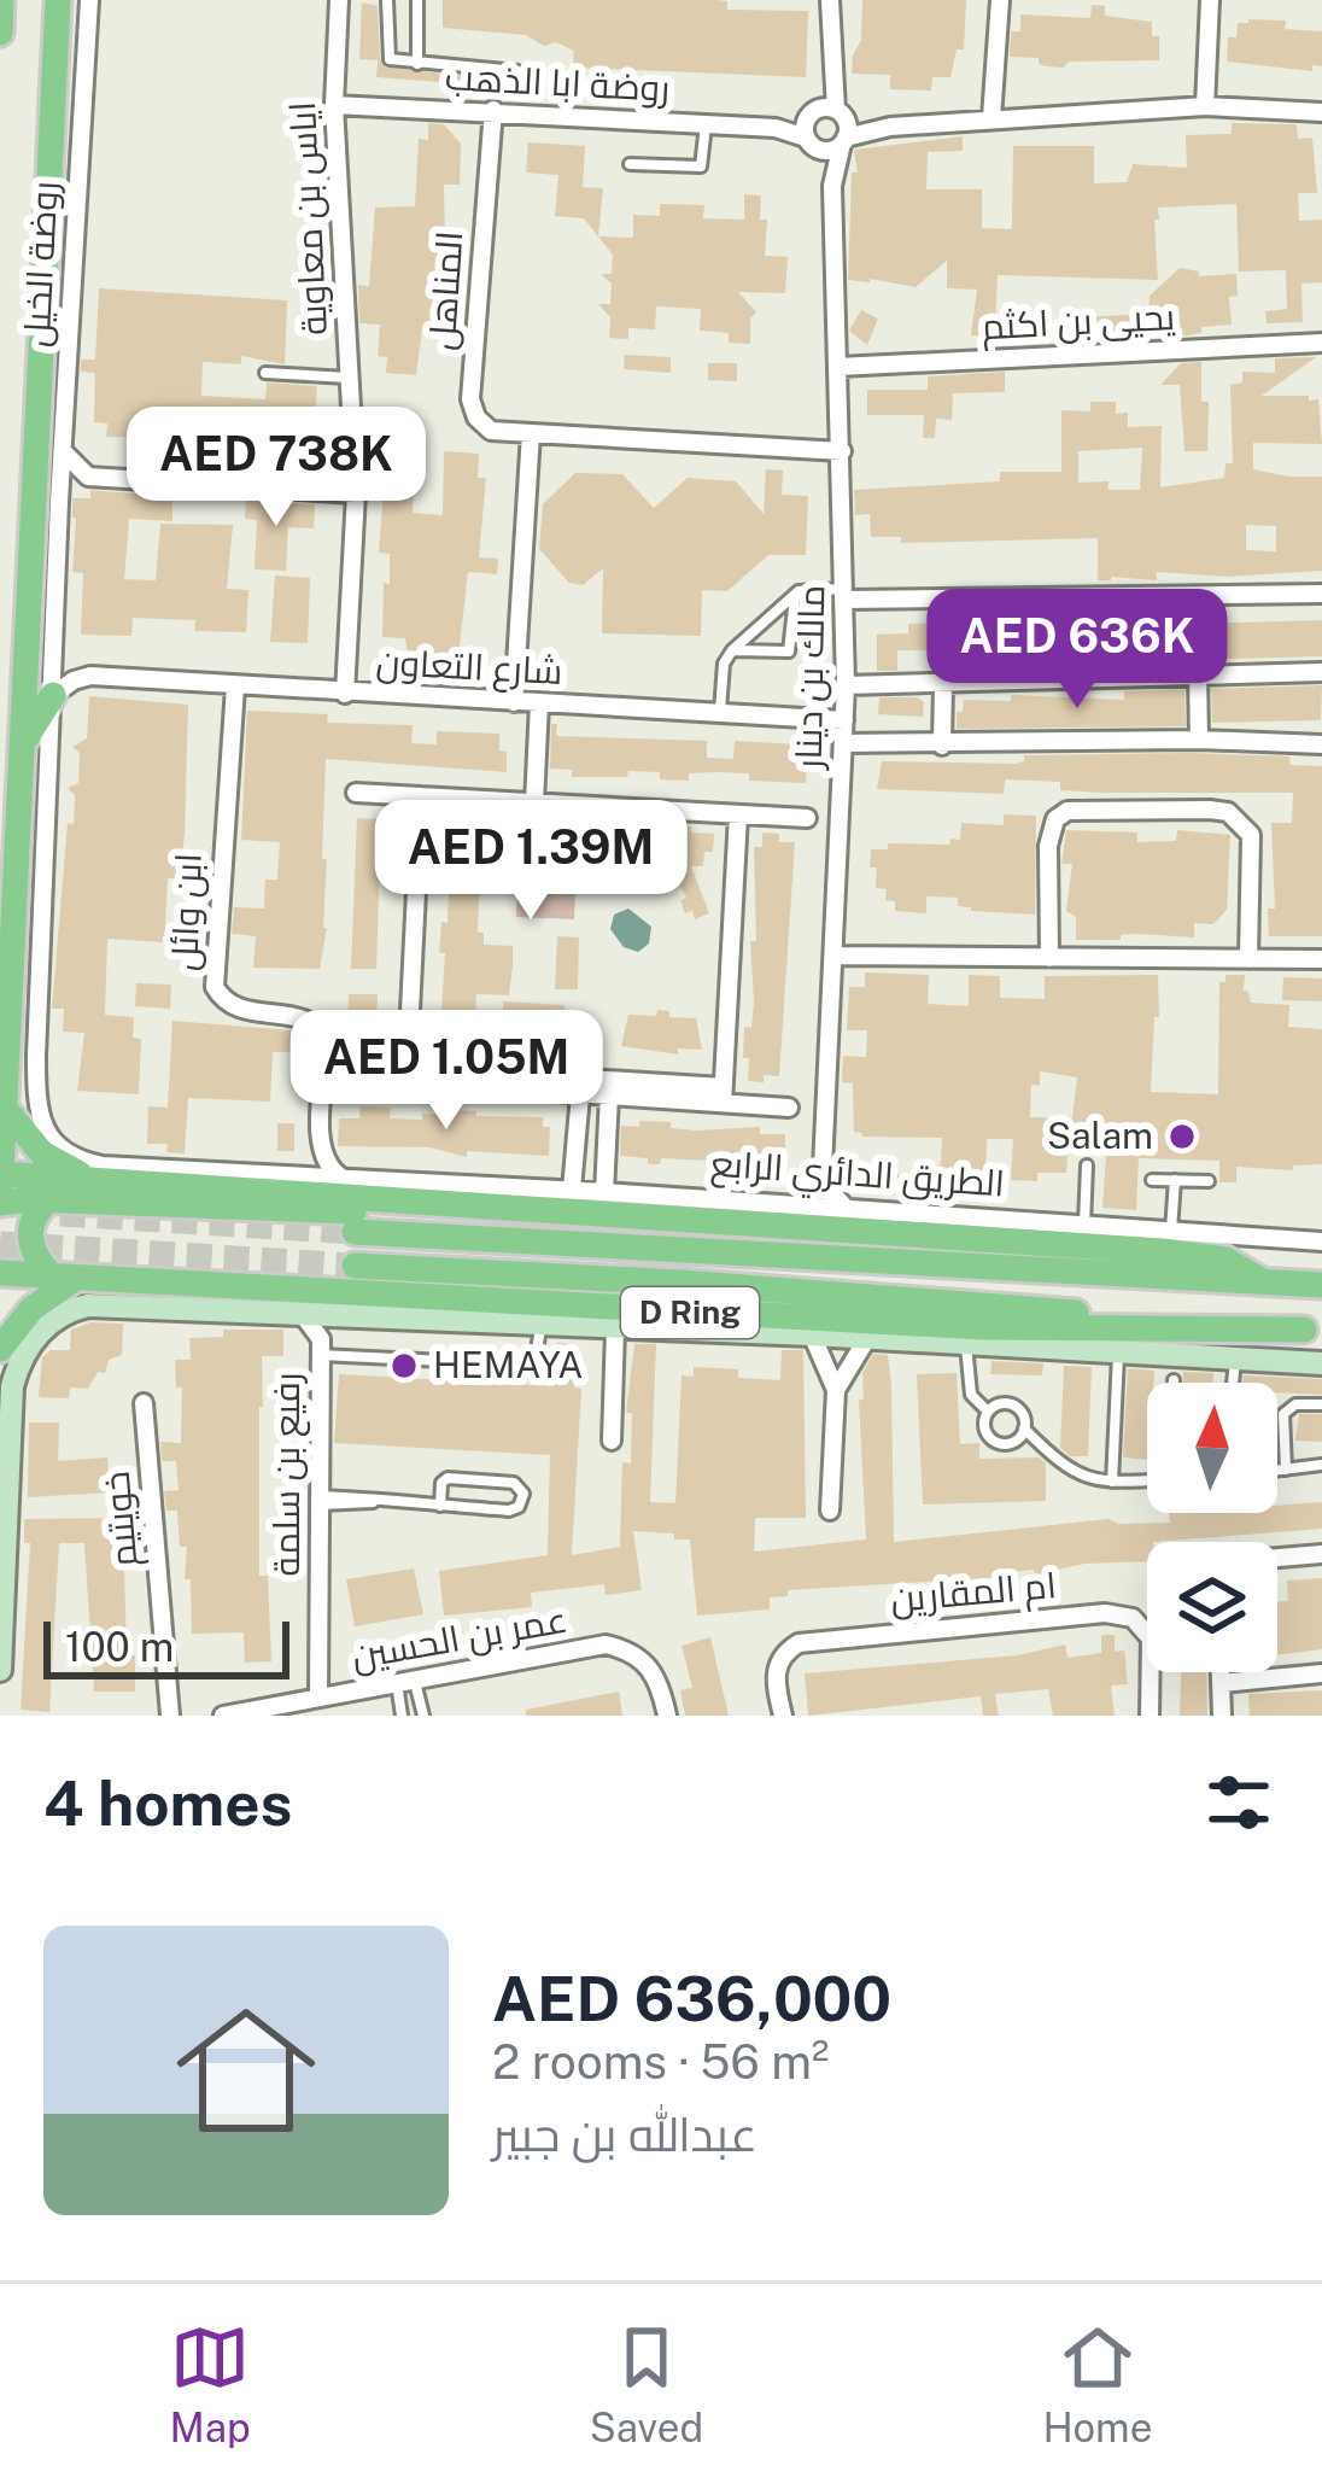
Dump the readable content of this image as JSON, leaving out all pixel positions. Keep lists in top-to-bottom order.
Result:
{
  "streets": {
    "main road": ["D Ring"],
    "street": [
      "روضة ابا الذهب",
      "اياس بن معاوية",
      "روضة الخيل",
      "المناهل",
      "يحيى بن اكثم",
      "شارع التعاون",
      "مالك بن دينار",
      "ابن وائل",
      "الطريق الدائري الرابع",
      "رفيع بن سلمة",
      "خويتيم",
      "ام المقارين",
      "عمر بن الحسين"
    ]
  },
  "crossings": [
    ["روضة ابا الذهب", "اياس بن معاوية"],
    ["روضة ابا الذهب", "المناهل"],
    ["روضة ابا الذهب", "مالك بن دينار"],
    ["اياس بن معاوية", "شارع التعاون"],
    ["روضة الخيل", "الطريق الدائري الرابع"],
    ["المناهل", "مالك بن دينار"],
    ["يحيى بن اكثم", "مالك بن دينار"],
    ["شارع التعاون", "مالك بن دينار"],
    ["شارع التعاون", "ابن وائل"],
    ["رفيع بن سلمة", "عمر بن الحسين"]
  ],
  "places": ["Salam", "HEMAYA"],
  "scale_bar": "100 m",
  "north": "top",
  "page": {
    "price": [
      "AED 738K",
      "AED 636K",
      "AED 1.39M",
      "AED 1.05M"
    ],
    "scale": "100 m",
    "heading": "4 homes",
    "list": [
      {
        "name": "AED 636,000",
        "note": "2 rooms · 56 m² · عبدالله بن جبير"
      }
    ],
    "tabs": ["Map", "Saved", "Home"]
  }
}
